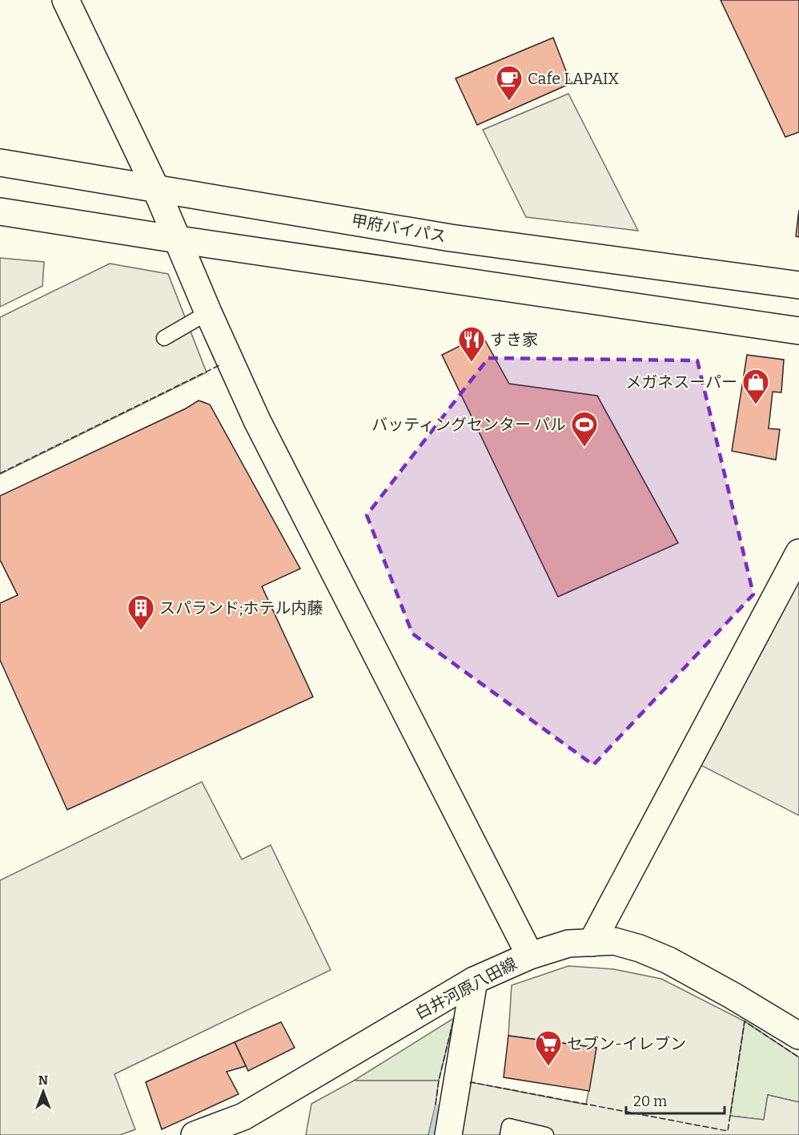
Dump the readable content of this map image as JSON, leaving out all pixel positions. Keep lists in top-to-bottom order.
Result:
{
  "streets": {
    "main road": ["甲府バイパス", "白井河原八田線"]
  },
  "places": {
    "cafe": ["Cafe LAPAIX"],
    "restaurant": ["すき家"],
    "shop": ["メガネスーパー"],
    "sports": ["バッティングセンター パル"],
    "building": ["スパランド;ホテル内藤"],
    "supermarket": ["セブン-イレブン"]
  },
  "scale_bar": "20 m",
  "north": "top"
}
